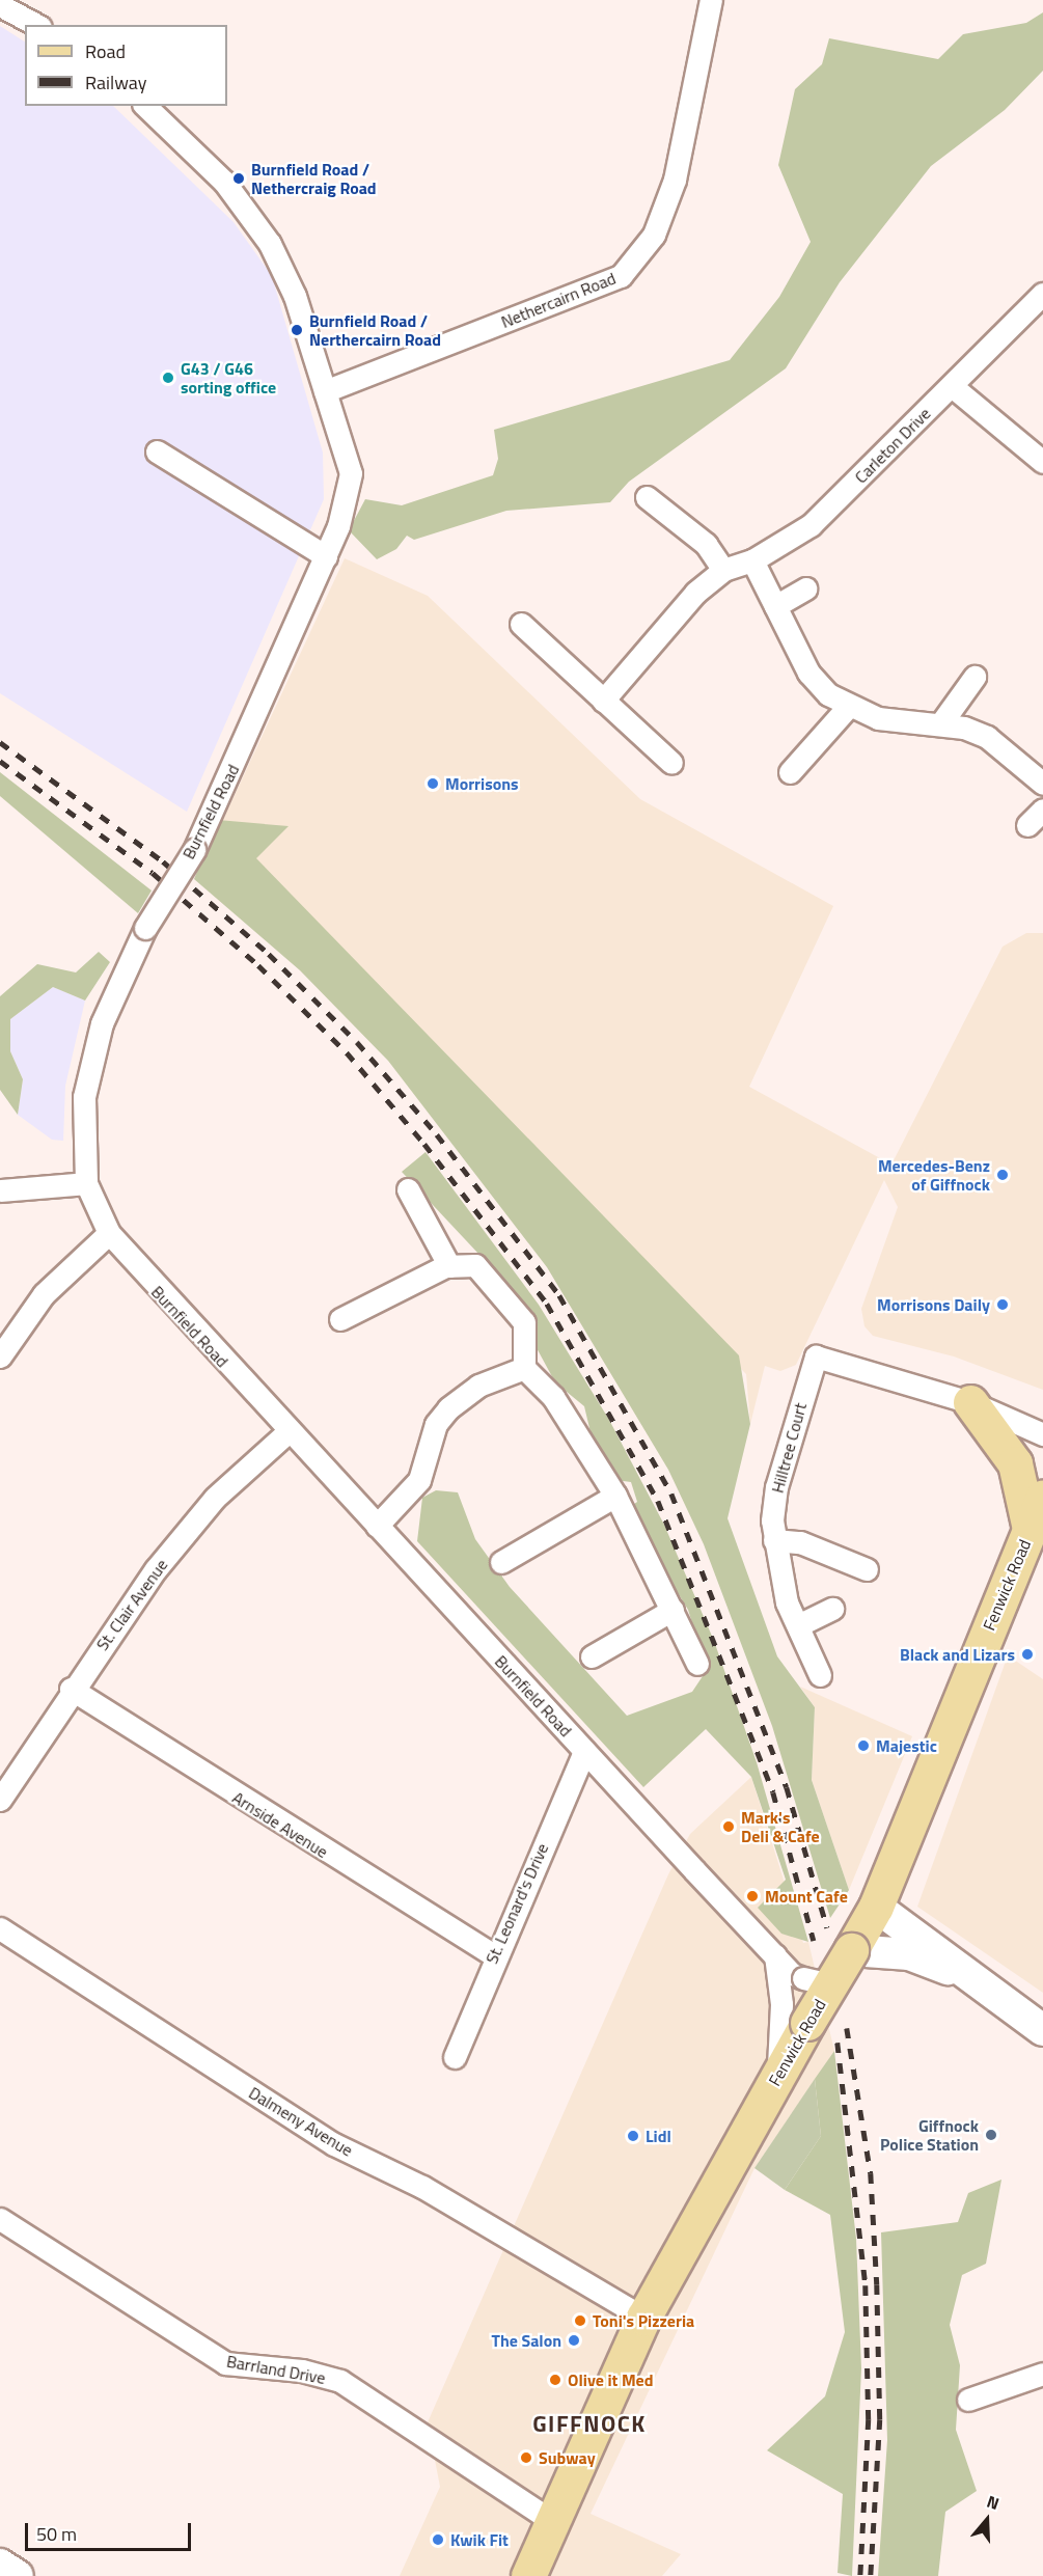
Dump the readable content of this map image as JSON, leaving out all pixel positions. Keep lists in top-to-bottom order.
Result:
{
  "streets": {
    "main road": ["Fenwick Road"],
    "street": [
      "Nethercairn Road",
      "Carleton Drive",
      "Burnfield Road",
      "Hilltree Court",
      "St. Clair Avenue",
      "Arnside Avenue",
      "St. Leonard's Drive",
      "Dalmeny Avenue",
      "Barrland Drive"
    ]
  },
  "crossings": [
    ["Nethercairn Road", "Burnfield Road"],
    ["Burnfield Road", "Fenwick Road"],
    ["Burnfield Road", "St. Clair Avenue"],
    ["Burnfield Road", "St. Leonard's Drive"],
    ["Fenwick Road", "Dalmeny Avenue"],
    ["Fenwick Road", "Barrland Drive"],
    ["St. Clair Avenue", "Arnside Avenue"],
    ["Arnside Avenue", "St. Leonard's Drive"]
  ],
  "districts": ["GIFFNOCK"],
  "places": [
    "Burnfield Road / Nethercraig Road",
    "Burnfield Road / Nerthercairn Road",
    "G43 / G46 sorting office",
    "Morrisons",
    "Mercedes-Benz of Giffnock",
    "Morrisons Daily",
    "Black and Lizars",
    "Majestic",
    "Mark's Deli & Cafe",
    "Mount Cafe",
    "Giffnock Police Station",
    "Lidl",
    "Toni's Pizzeria",
    "The Salon",
    "Olive it Med",
    "Subway",
    "Kwik Fit"
  ],
  "legend": ["Road", "Railway"],
  "scale_bar": "50 m",
  "north": "top"
}
